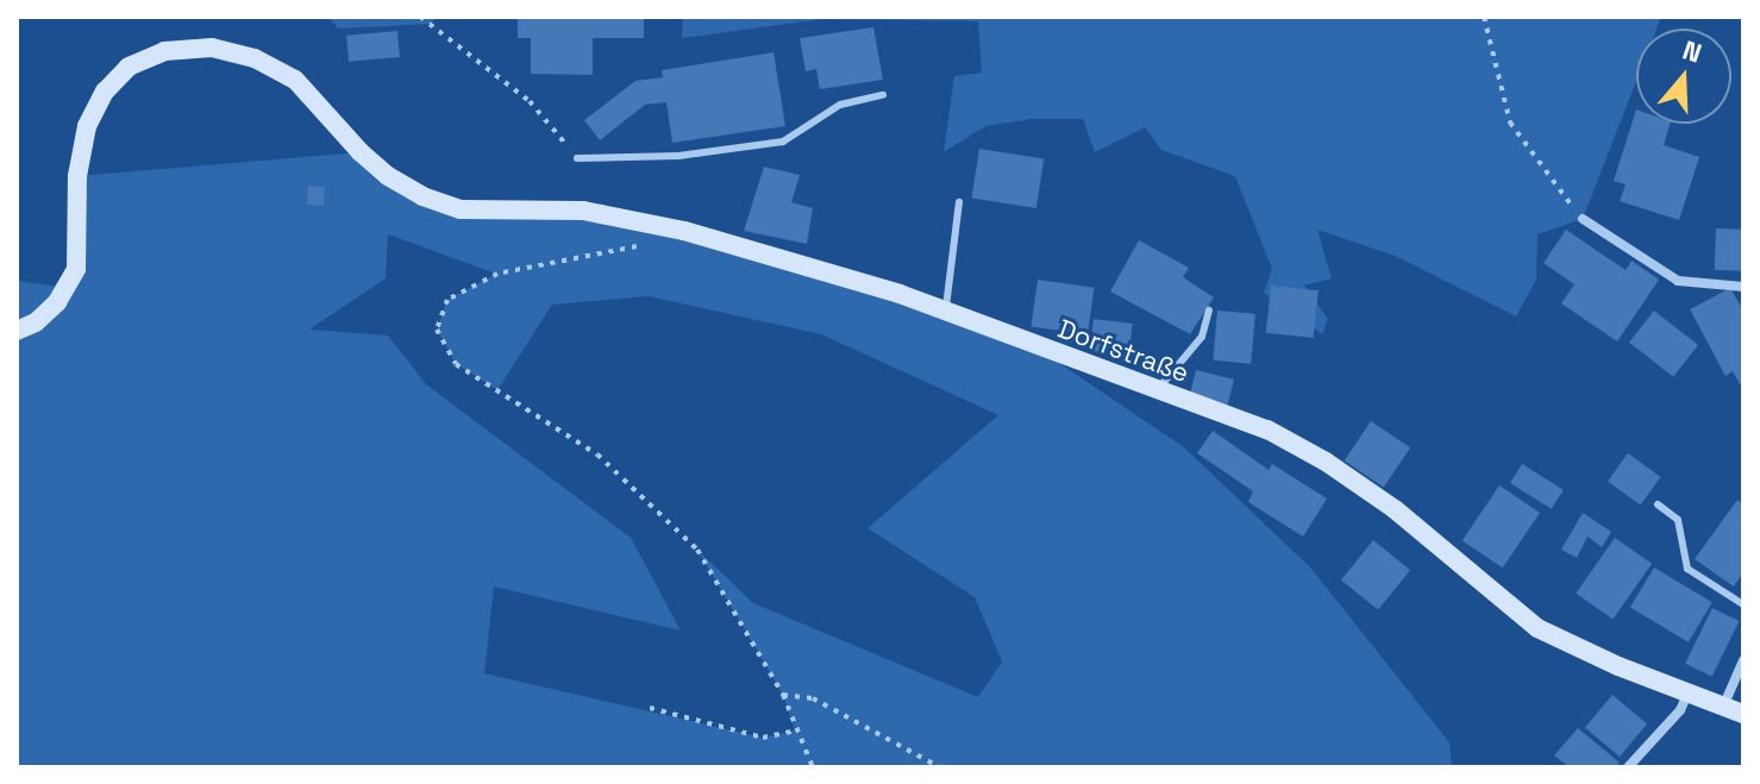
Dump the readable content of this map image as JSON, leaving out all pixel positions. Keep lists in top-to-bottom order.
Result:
{
  "streets": {
    "main road": ["Dorfstraße"]
  },
  "north": "top"
}
